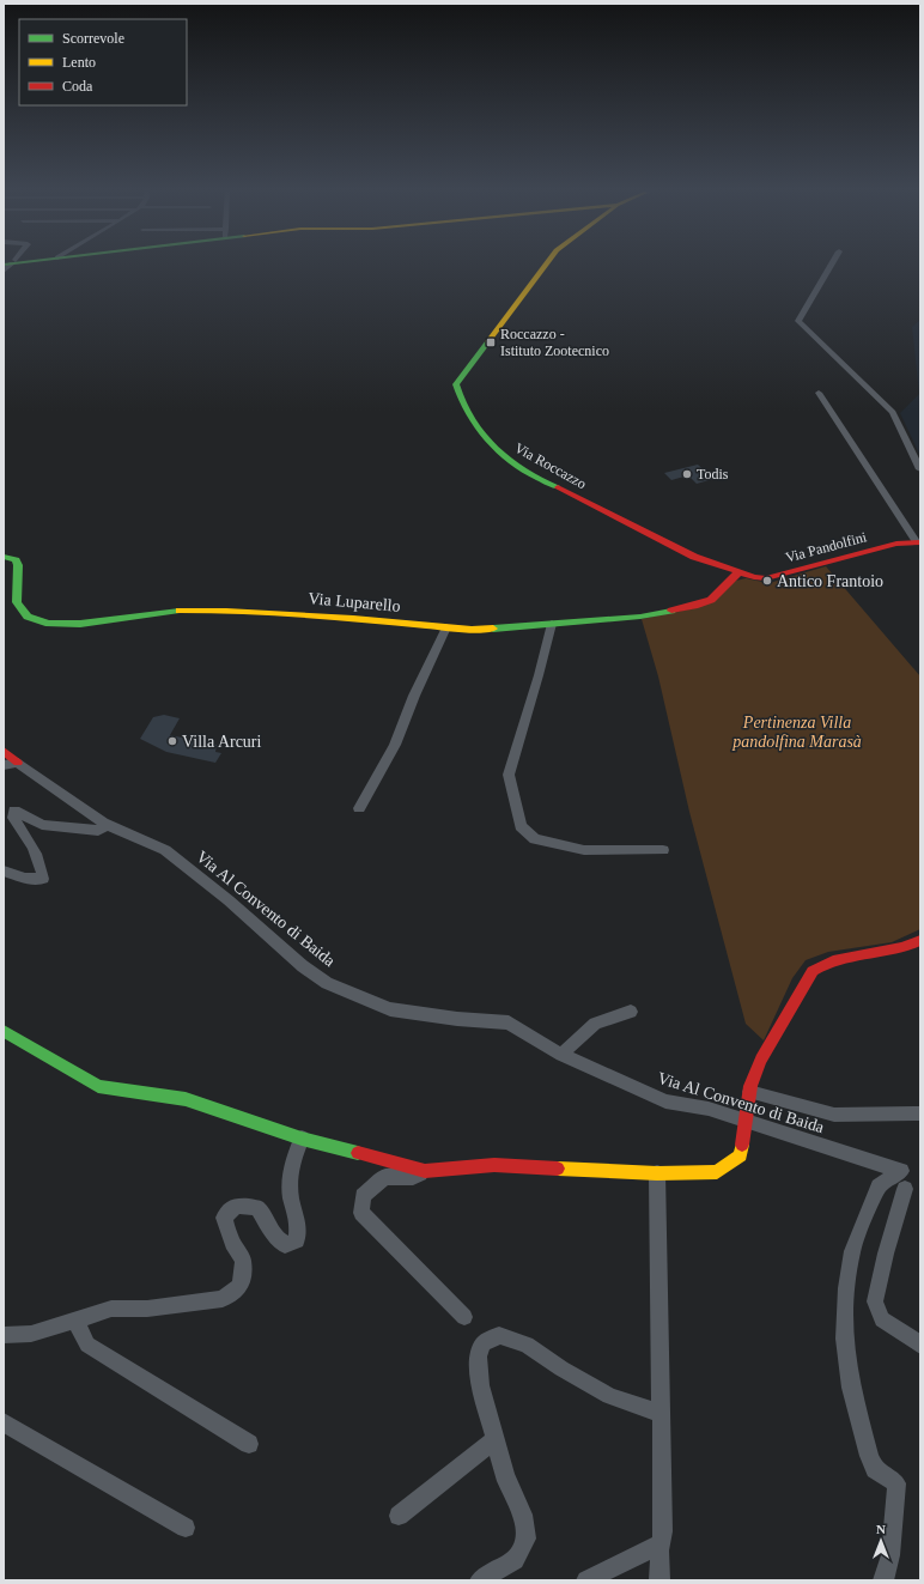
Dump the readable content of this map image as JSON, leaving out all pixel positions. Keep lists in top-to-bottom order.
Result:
{
  "streets": {
    "street": [
      "Via Roccazzo",
      "Via Pandolfini",
      "Via Luparello",
      "Via Al Convento di Baida"
    ]
  },
  "crossings": [
    ["Via Roccazzo", "Via Pandolfini"],
    ["Via Roccazzo", "Via Luparello"],
    ["Via Pandolfini", "Via Luparello"]
  ],
  "parks": ["Pertinenza Villa pandolfina Marasà"],
  "places": {
    "transit": ["Roccazzo - Istituto Zootecnico"],
    "other": ["Todis", "Antico Frantoio", "Villa Arcuri"]
  },
  "legend": ["Scorrevole", "Lento", "Coda"],
  "north": "top"
}
